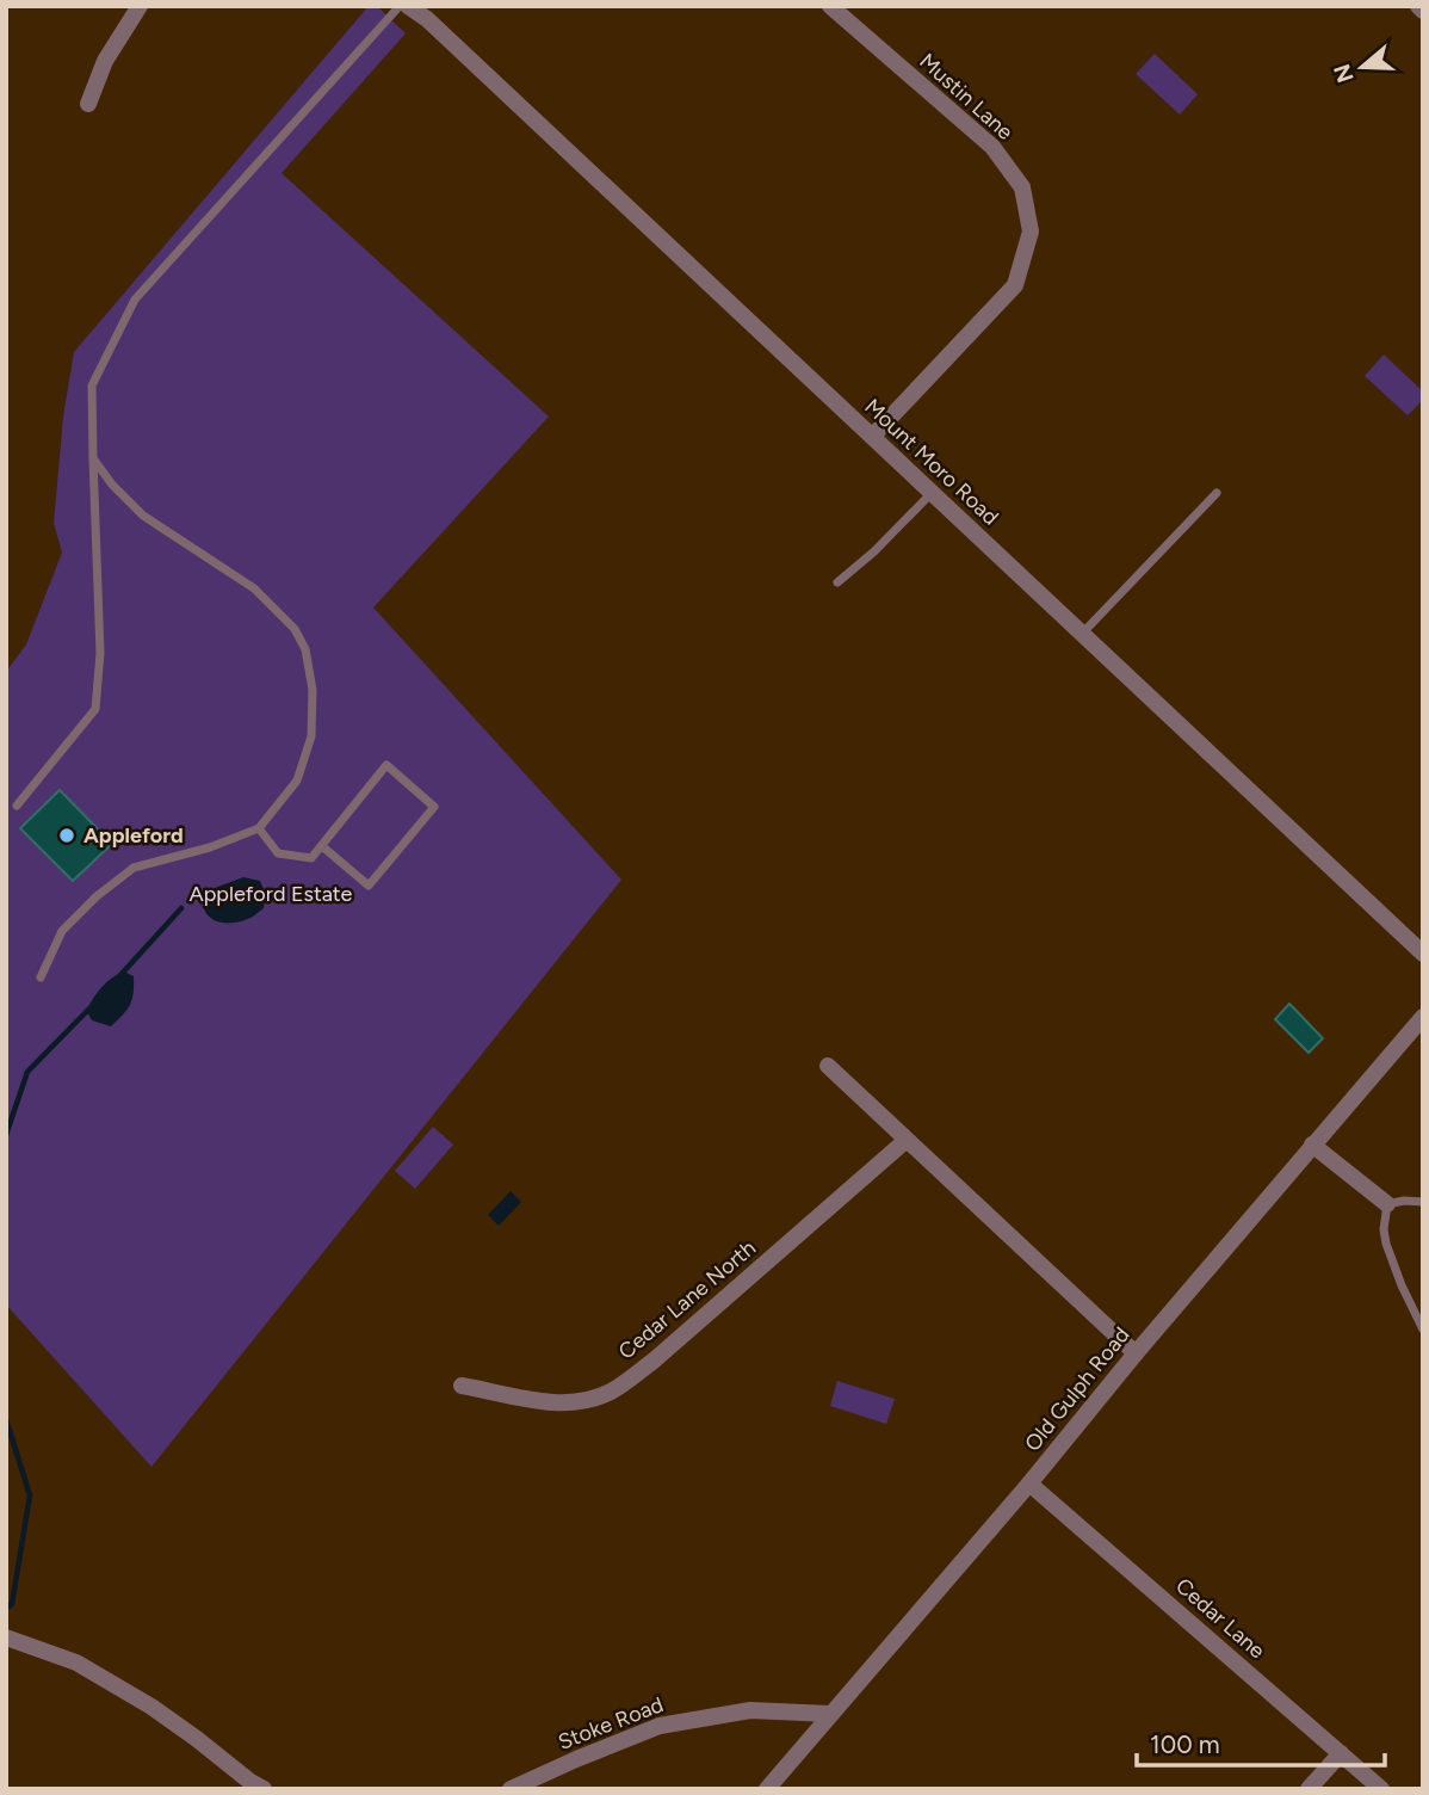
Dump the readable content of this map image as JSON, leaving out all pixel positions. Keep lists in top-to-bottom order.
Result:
{
  "streets": {
    "street": [
      "Mustin Lane",
      "Mount Moro Road",
      "Cedar Lane North",
      "Old Gulph Road",
      "Cedar Lane",
      "Stoke Road"
    ]
  },
  "crossings": [
    ["Mustin Lane", "Mount Moro Road"],
    ["Old Gulph Road", "Cedar Lane"],
    ["Old Gulph Road", "Stoke Road"]
  ],
  "parks": ["Appleford Estate"],
  "places": ["Appleford"],
  "scale_bar": "100 m",
  "north": "left"
}
